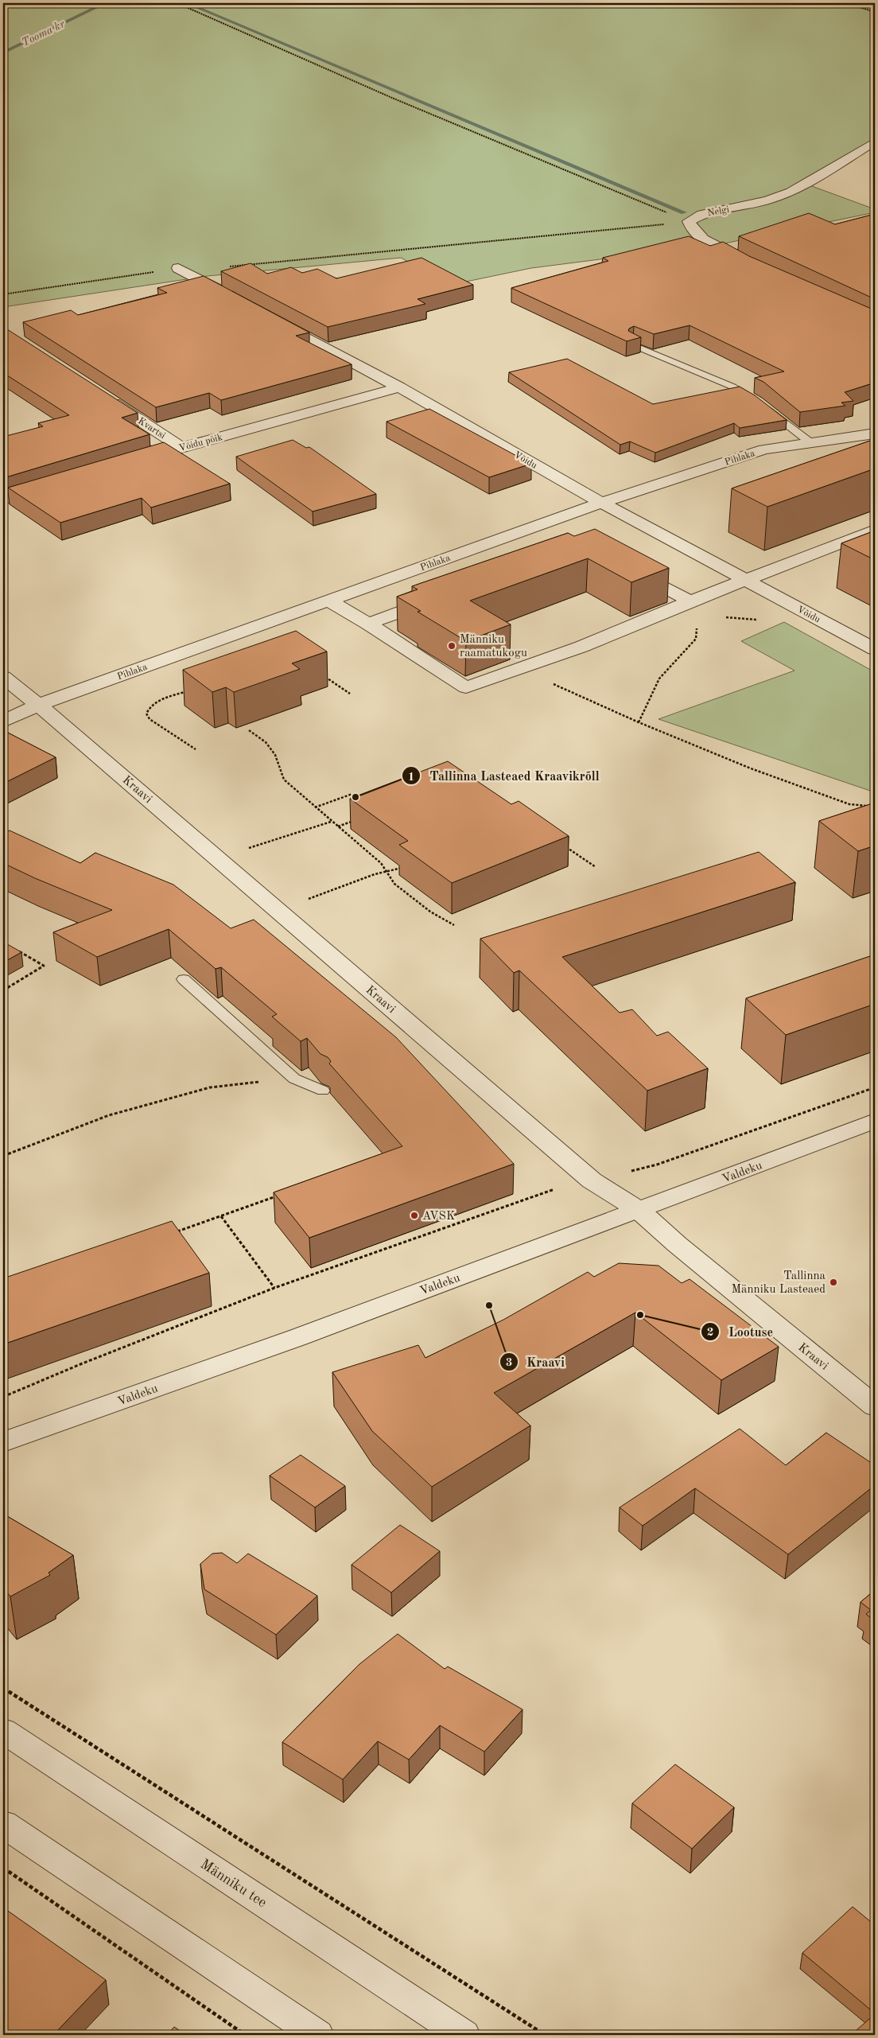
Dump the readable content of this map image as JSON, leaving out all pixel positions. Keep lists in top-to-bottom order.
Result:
{
  "streets": {
    "street": [
      "Nelgi",
      "Kvartsi",
      "Võidu põik",
      "Pihlaka",
      "Võidu",
      "Kraavi",
      "Valdeku",
      "Männiku tee"
    ]
  },
  "crossings": [
    ["Kvartsi", "Võidu põik"],
    ["Võidu põik", "Võidu"],
    ["Pihlaka", "Võidu"],
    ["Pihlaka", "Kraavi"],
    ["Kraavi", "Valdeku"]
  ],
  "water": ["Tooma kr"],
  "places": [
    "Männiku raamatukogu",
    "Tallinna Lasteaed Kraavikrõll",
    "AVSK",
    "Tallinna Männiku Lasteaed",
    "Kraavi",
    "Lootuse"
  ]
}
